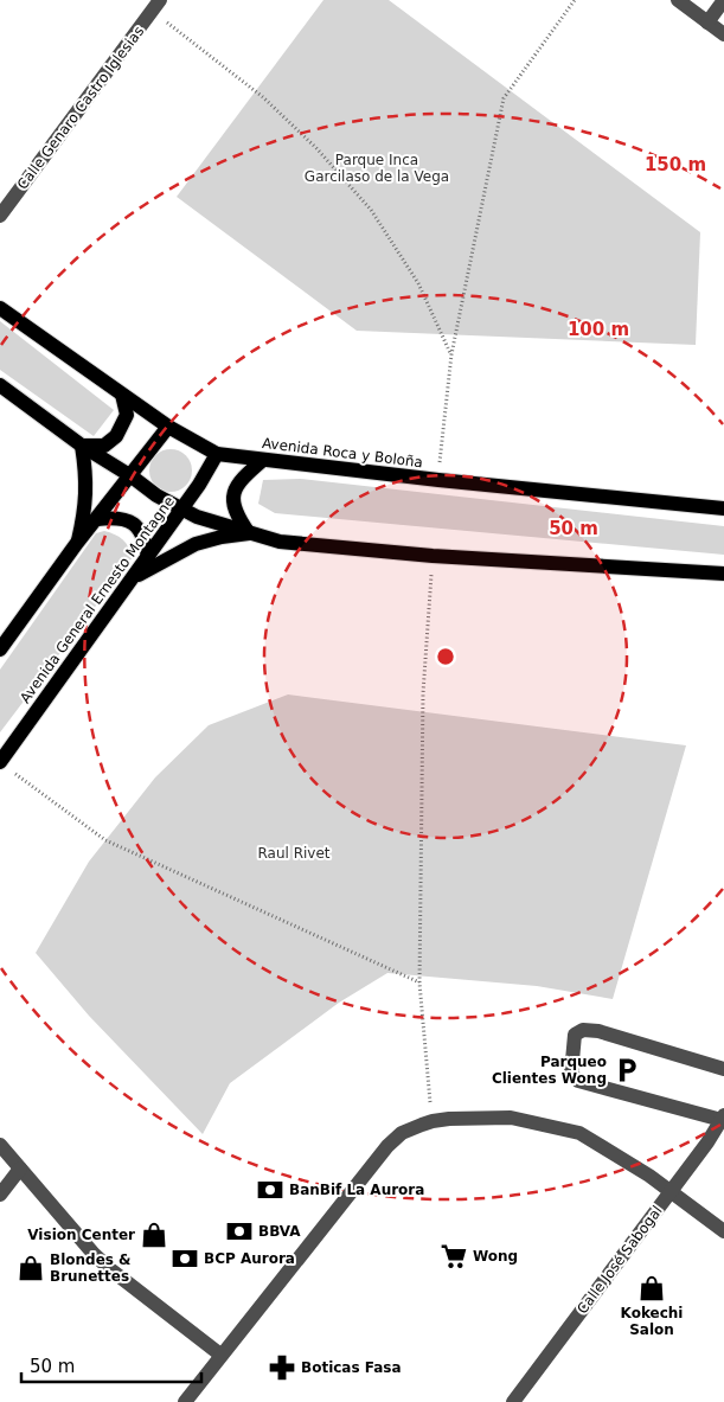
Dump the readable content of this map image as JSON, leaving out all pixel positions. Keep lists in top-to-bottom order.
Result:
{
  "streets": {
    "main road": ["Avenida Roca y Boloña", "Avenida General Ernesto Montagne"],
    "street": ["Calle Genaro Castro Iglesias", "Calle José Sabogal"]
  },
  "crossings": [
    ["Avenida Roca y Boloña", "Avenida General Ernesto Montagne"]
  ],
  "parks": ["Parque Inca Garcilaso de la Vega", "Raul Rivet"],
  "places": {
    "parking": ["Parqueo Clientes Wong"],
    "bank": ["BanBif La Aurora", "BBVA", "BCP Aurora"],
    "shop": ["Vision Center", "Blondes & Brunettes", "Kokechi Salon"],
    "supermarket": ["Wong"],
    "pharmacy": ["Boticas Fasa"]
  },
  "scale_bar": "50 m",
  "rings": ["150 m", "100 m", "50 m"]
}
